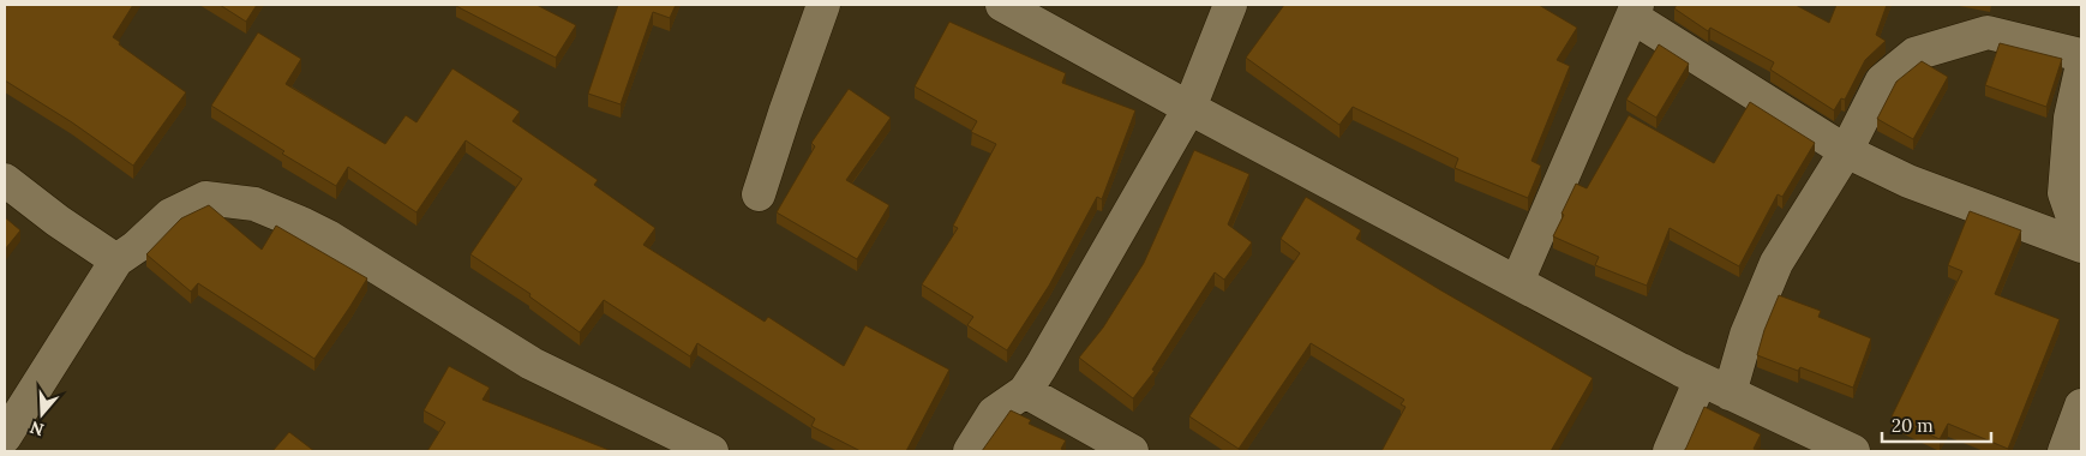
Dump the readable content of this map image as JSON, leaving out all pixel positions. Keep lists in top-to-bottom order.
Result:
{
  "scale_bar": "20 m",
  "north": "bottom"
}
